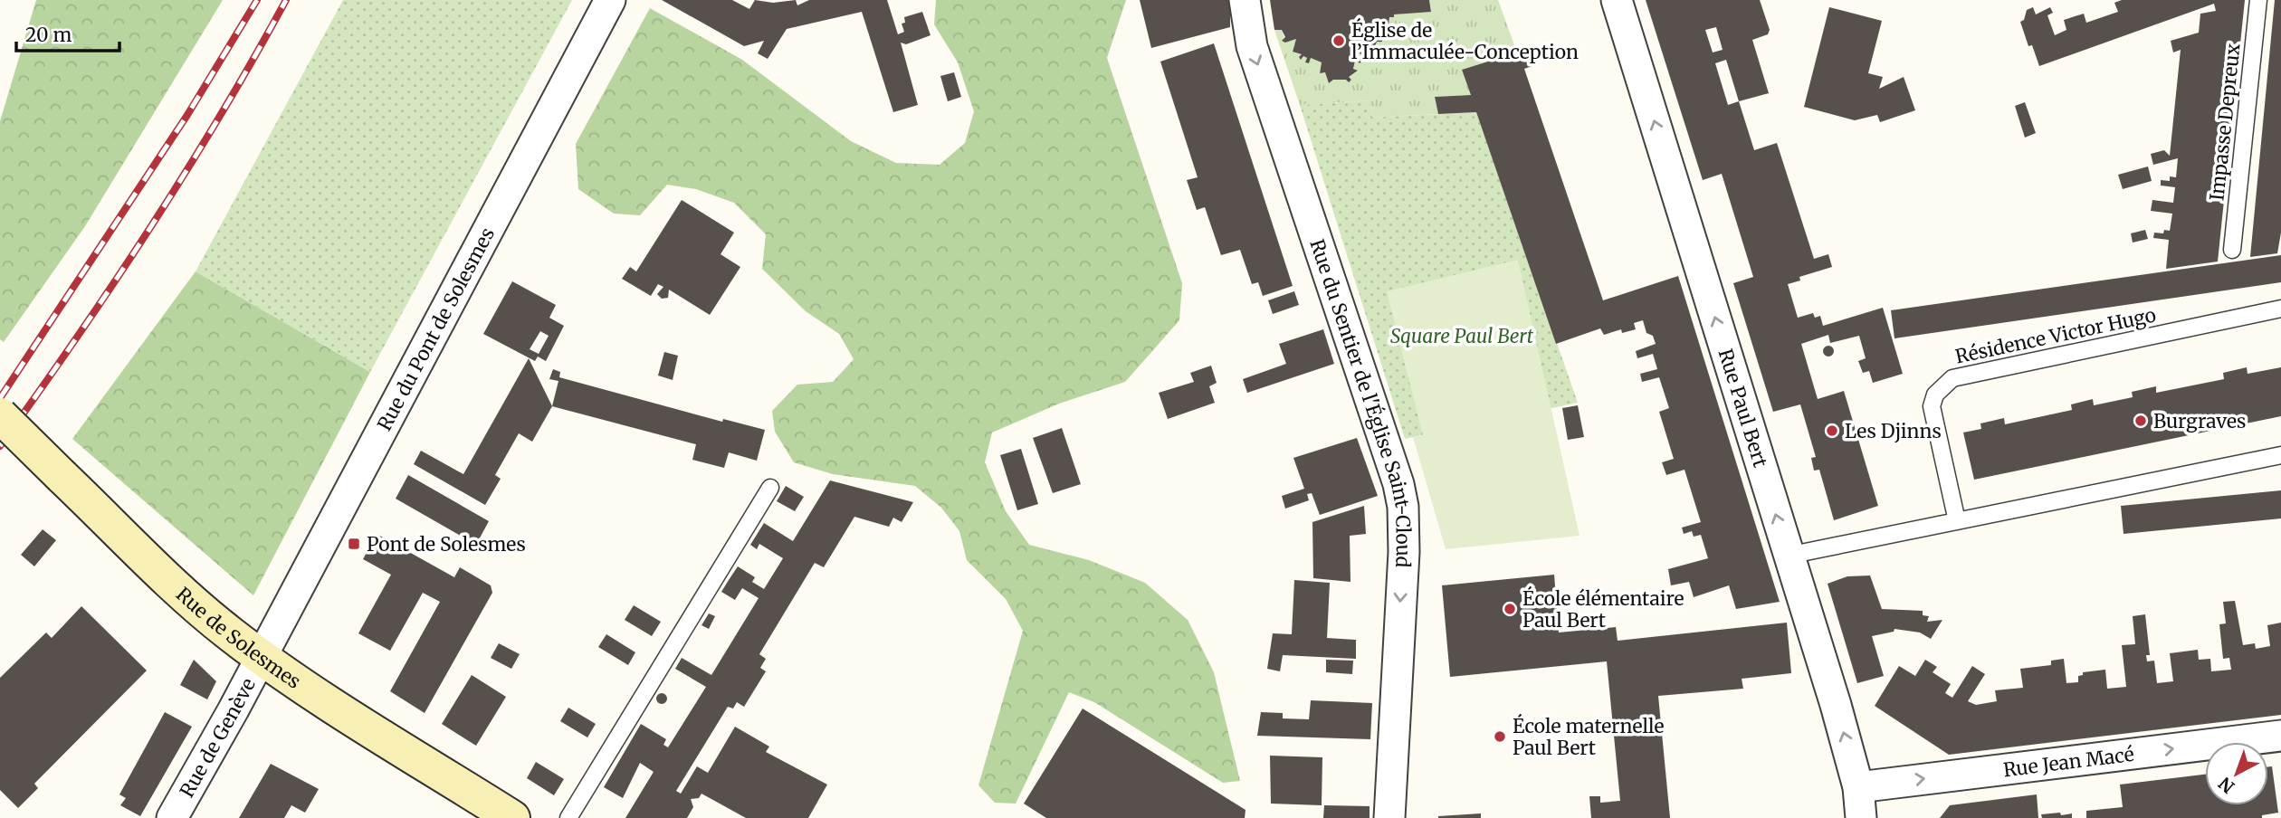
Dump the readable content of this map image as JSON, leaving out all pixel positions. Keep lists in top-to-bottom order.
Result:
{
  "streets": {
    "main road": ["Rue de Solesmes"],
    "street": [
      "Rue du Pont de Solesmes",
      "Rue du Sentier de l'Église Saint-Cloud",
      "Rue Paul Bert",
      "Rue de Genève",
      "Rue Jean Macé"
    ],
    "lane": ["Impasse Depreux", "Résidence Victor Hugo"]
  },
  "crossings": [
    ["Rue du Pont de Solesmes", "Rue de Solesmes"],
    ["Rue du Pont de Solesmes", "Rue de Genève"],
    ["Rue Paul Bert", "Rue Jean Macé"],
    ["Rue de Solesmes", "Rue de Genève"]
  ],
  "one_way": ["Rue du Sentier de l'Église Saint-Cloud", "Rue Paul Bert", "Rue Jean Macé"],
  "parks": ["Square Paul Bert"],
  "places": {
    "other": [
      "Église de l’Immaculée-Conception",
      "Burgraves",
      "Les Djinns",
      "École élémentaire Paul Bert",
      "École maternelle Paul Bert"
    ],
    "transit": ["Pont de Solesmes"]
  },
  "scale_bar": "20 m",
  "north": "bottom left"
}
